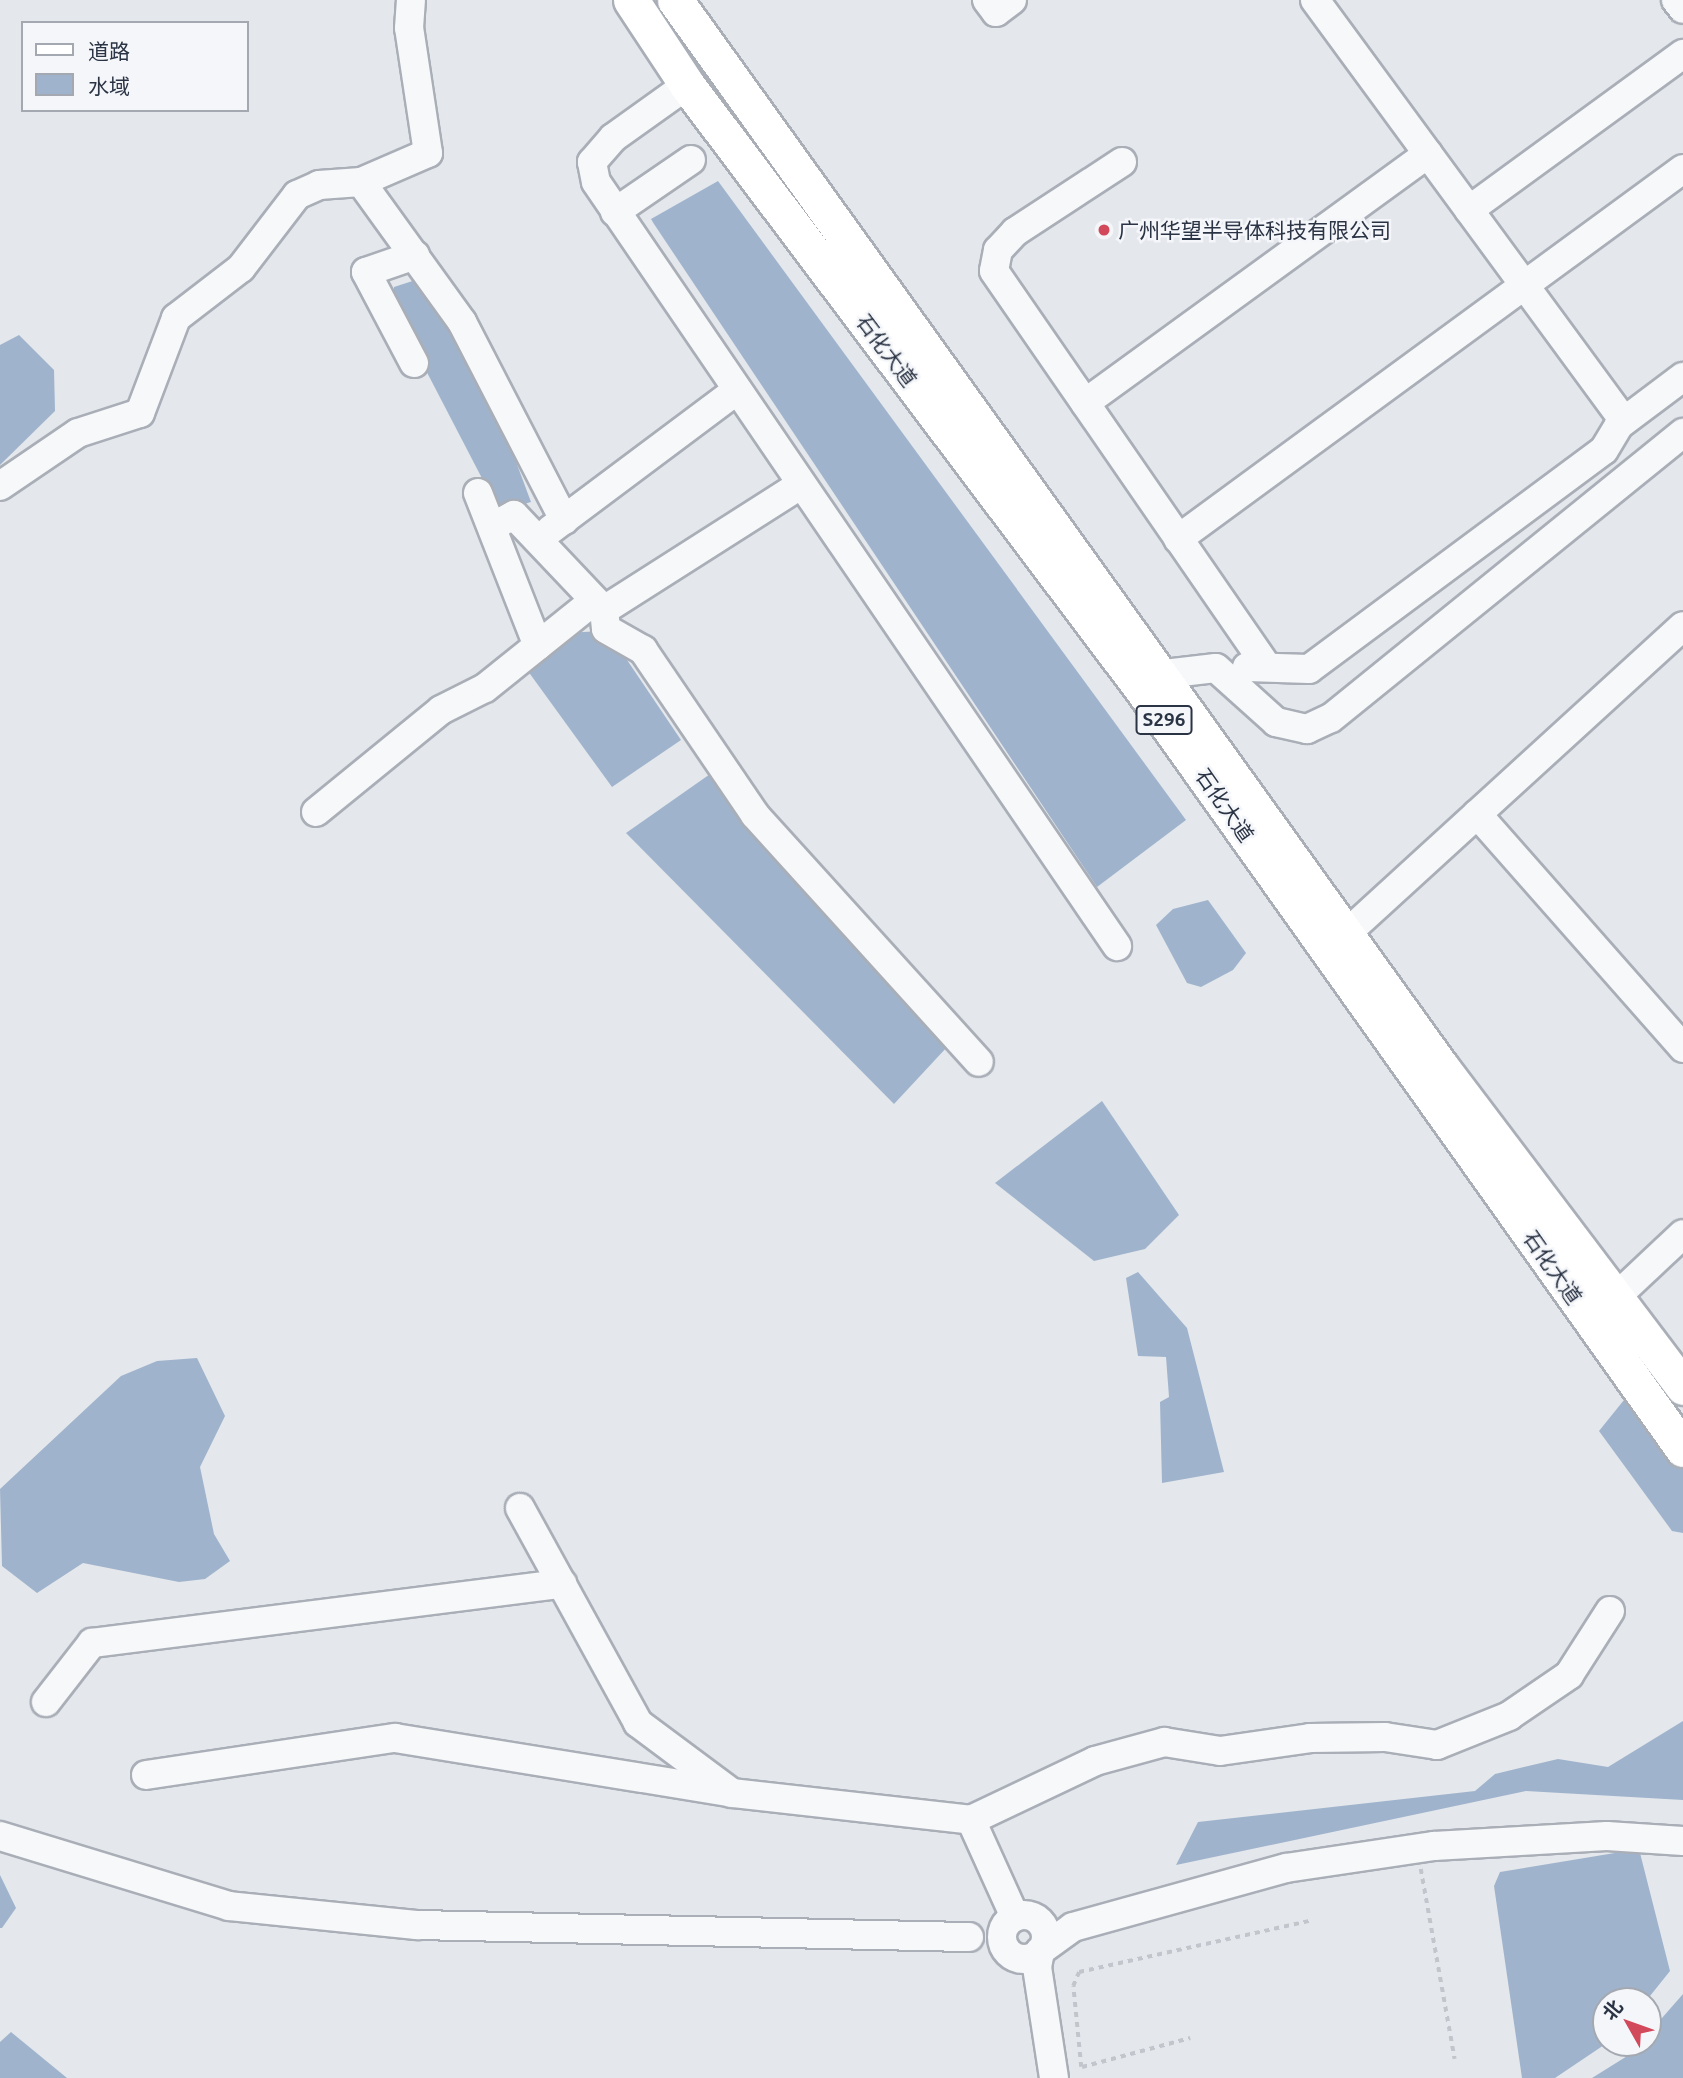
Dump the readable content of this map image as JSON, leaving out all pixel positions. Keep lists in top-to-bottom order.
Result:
{
  "streets": {
    "main road": ["石化大道", "S296"]
  },
  "places": ["广州华望半导体科技有限公司"],
  "legend": ["道路", "水域"],
  "north": "top left"
}
